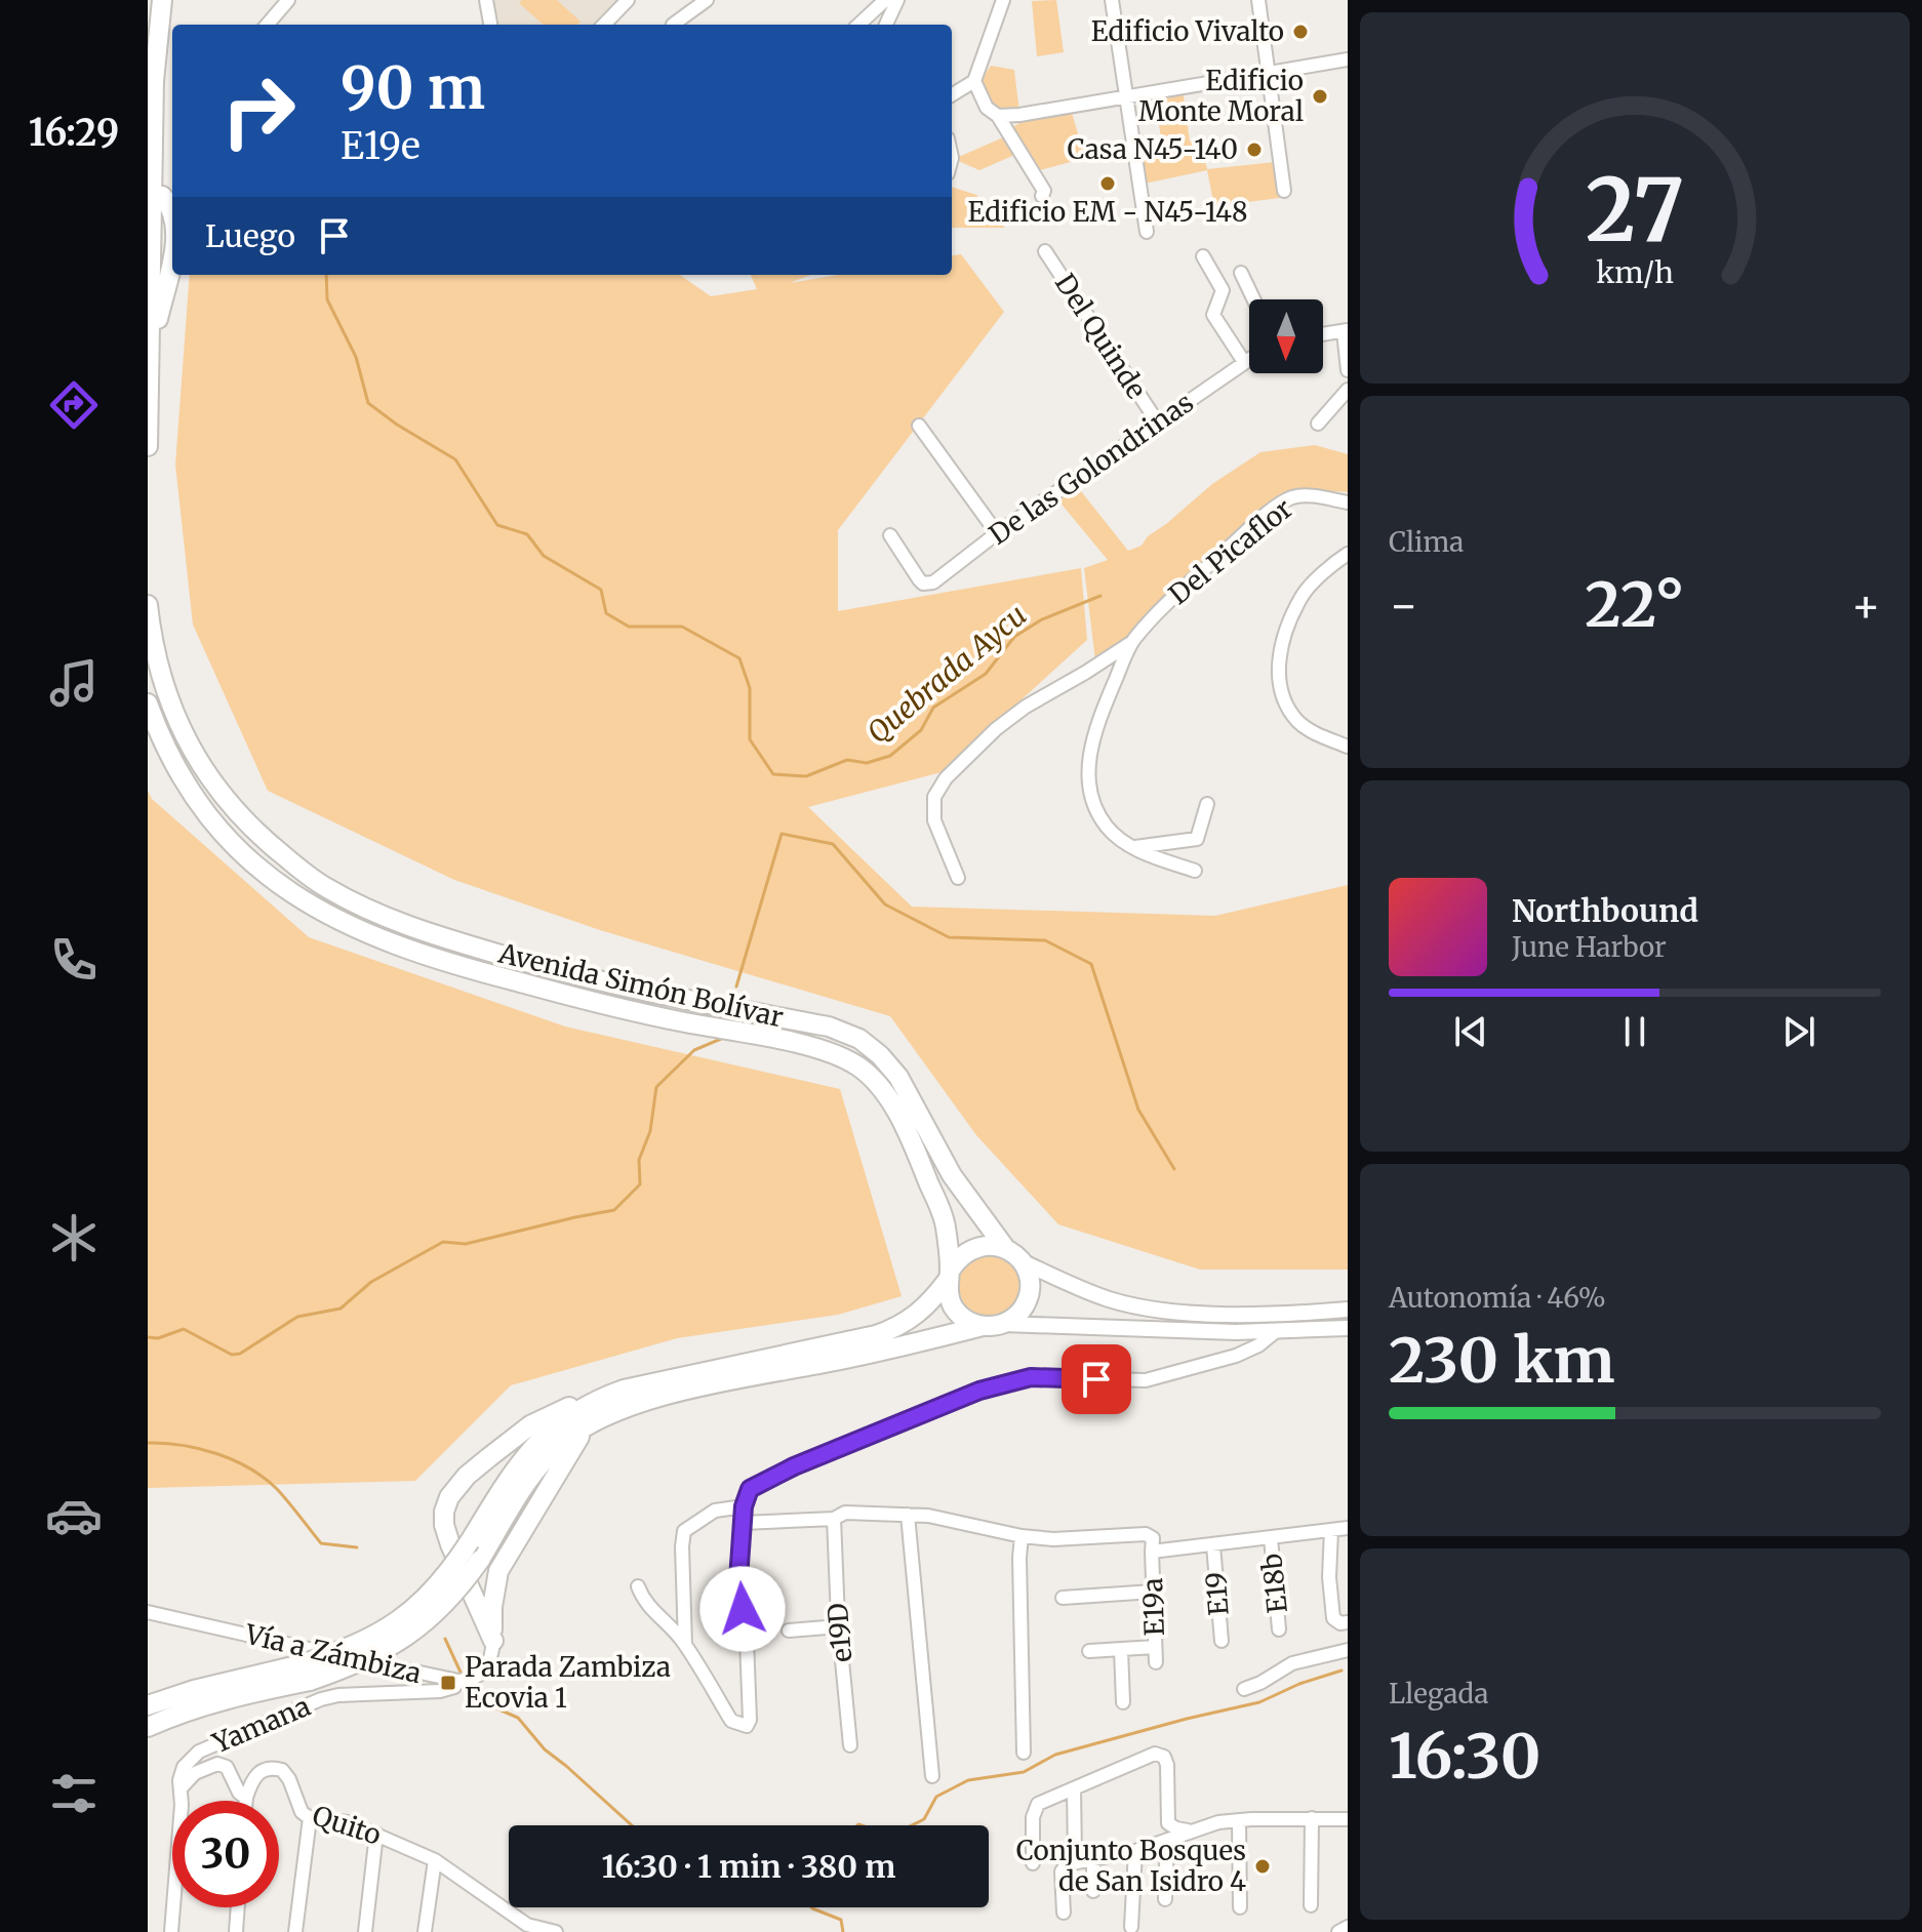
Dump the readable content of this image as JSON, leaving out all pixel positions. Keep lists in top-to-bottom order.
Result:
{
  "streets": {
    "highway": ["Avenida Simón Bolívar"],
    "street": [
      "Del Quinde",
      "De las Golondrinas",
      "Del Picaflor",
      "E18b",
      "E19",
      "E19a",
      "e19D",
      "Vía a Zámbiza",
      "Yamana",
      "Quito"
    ]
  },
  "crossings": [
    ["Del Quinde", "De las Golondrinas"],
    ["Vía a Zámbiza", "Yamana"]
  ],
  "water": ["Quebrada Aycu"],
  "places": {
    "other": [
      "Edificio Vivalto",
      "Edificio Monte Moral",
      "Casa N45-140",
      "Edificio EM - N45-148",
      "Conjunto Bosques de San Isidro 4"
    ],
    "transit": ["Parada Zambiza Ecovia 1"]
  },
  "north": "bottom",
  "page": {
    "tabs": "16:29",
    "turn": ["90 m", "E19e"],
    "then": "Luego",
    "tile": [
      "Clima",
      ["Autonomía · 46%", "230 km"],
      ["Llegada", "16:30"]
    ],
    "heat": ["−", "22°", "+"],
    "song": ["Northbound", "June Harbor"],
    "limit": "30",
    "trip": "16:30 · 1 min · 380 m",
    "gauge": ["27", "km/h"]
  }
}
